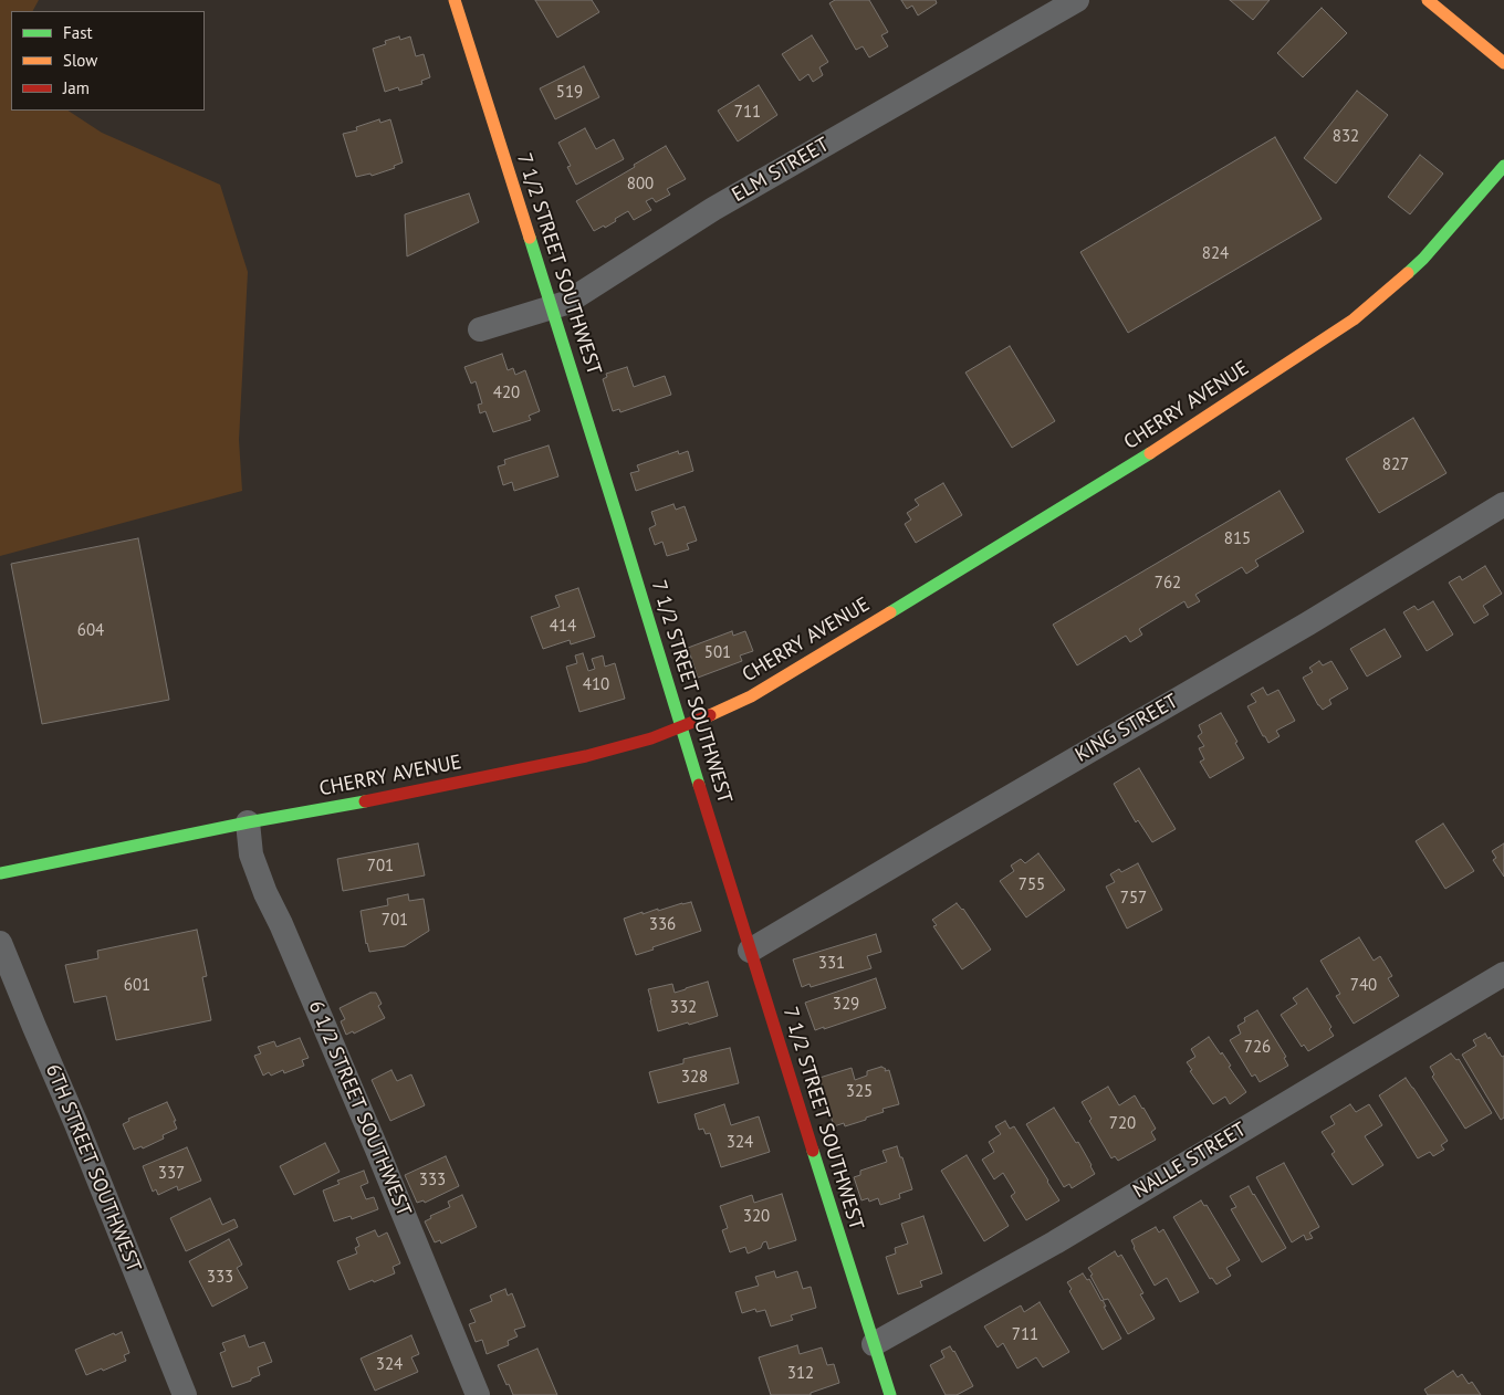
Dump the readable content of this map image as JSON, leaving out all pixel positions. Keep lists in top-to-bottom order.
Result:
{
  "streets": {
    "main road": ["7 1/2 STREET SOUTHWEST", "CHERRY AVENUE"],
    "street": [
      "ELM STREET",
      "KING STREET",
      "6 1/2 STREET SOUTHWEST",
      "NALLE STREET",
      "6TH STREET SOUTHWEST"
    ]
  },
  "crossings": [
    ["ELM STREET", "7 1/2 STREET SOUTHWEST"],
    ["7 1/2 STREET SOUTHWEST", "CHERRY AVENUE"],
    ["7 1/2 STREET SOUTHWEST", "KING STREET"],
    ["7 1/2 STREET SOUTHWEST", "NALLE STREET"],
    ["CHERRY AVENUE", "6 1/2 STREET SOUTHWEST"]
  ],
  "house_numbers": [
    "519",
    "711",
    "832",
    "800",
    "824",
    "420",
    "827",
    "815",
    "762",
    "414",
    "604",
    "501",
    "410",
    "701",
    "755",
    "757",
    "701",
    "336",
    "331",
    "601",
    "740",
    "329",
    "332",
    "726",
    "328",
    "325",
    "720",
    "324",
    "337",
    "333",
    "320",
    "333",
    "711",
    "324",
    "312"
  ],
  "legend": ["Fast", "Slow", "Jam"]
}
